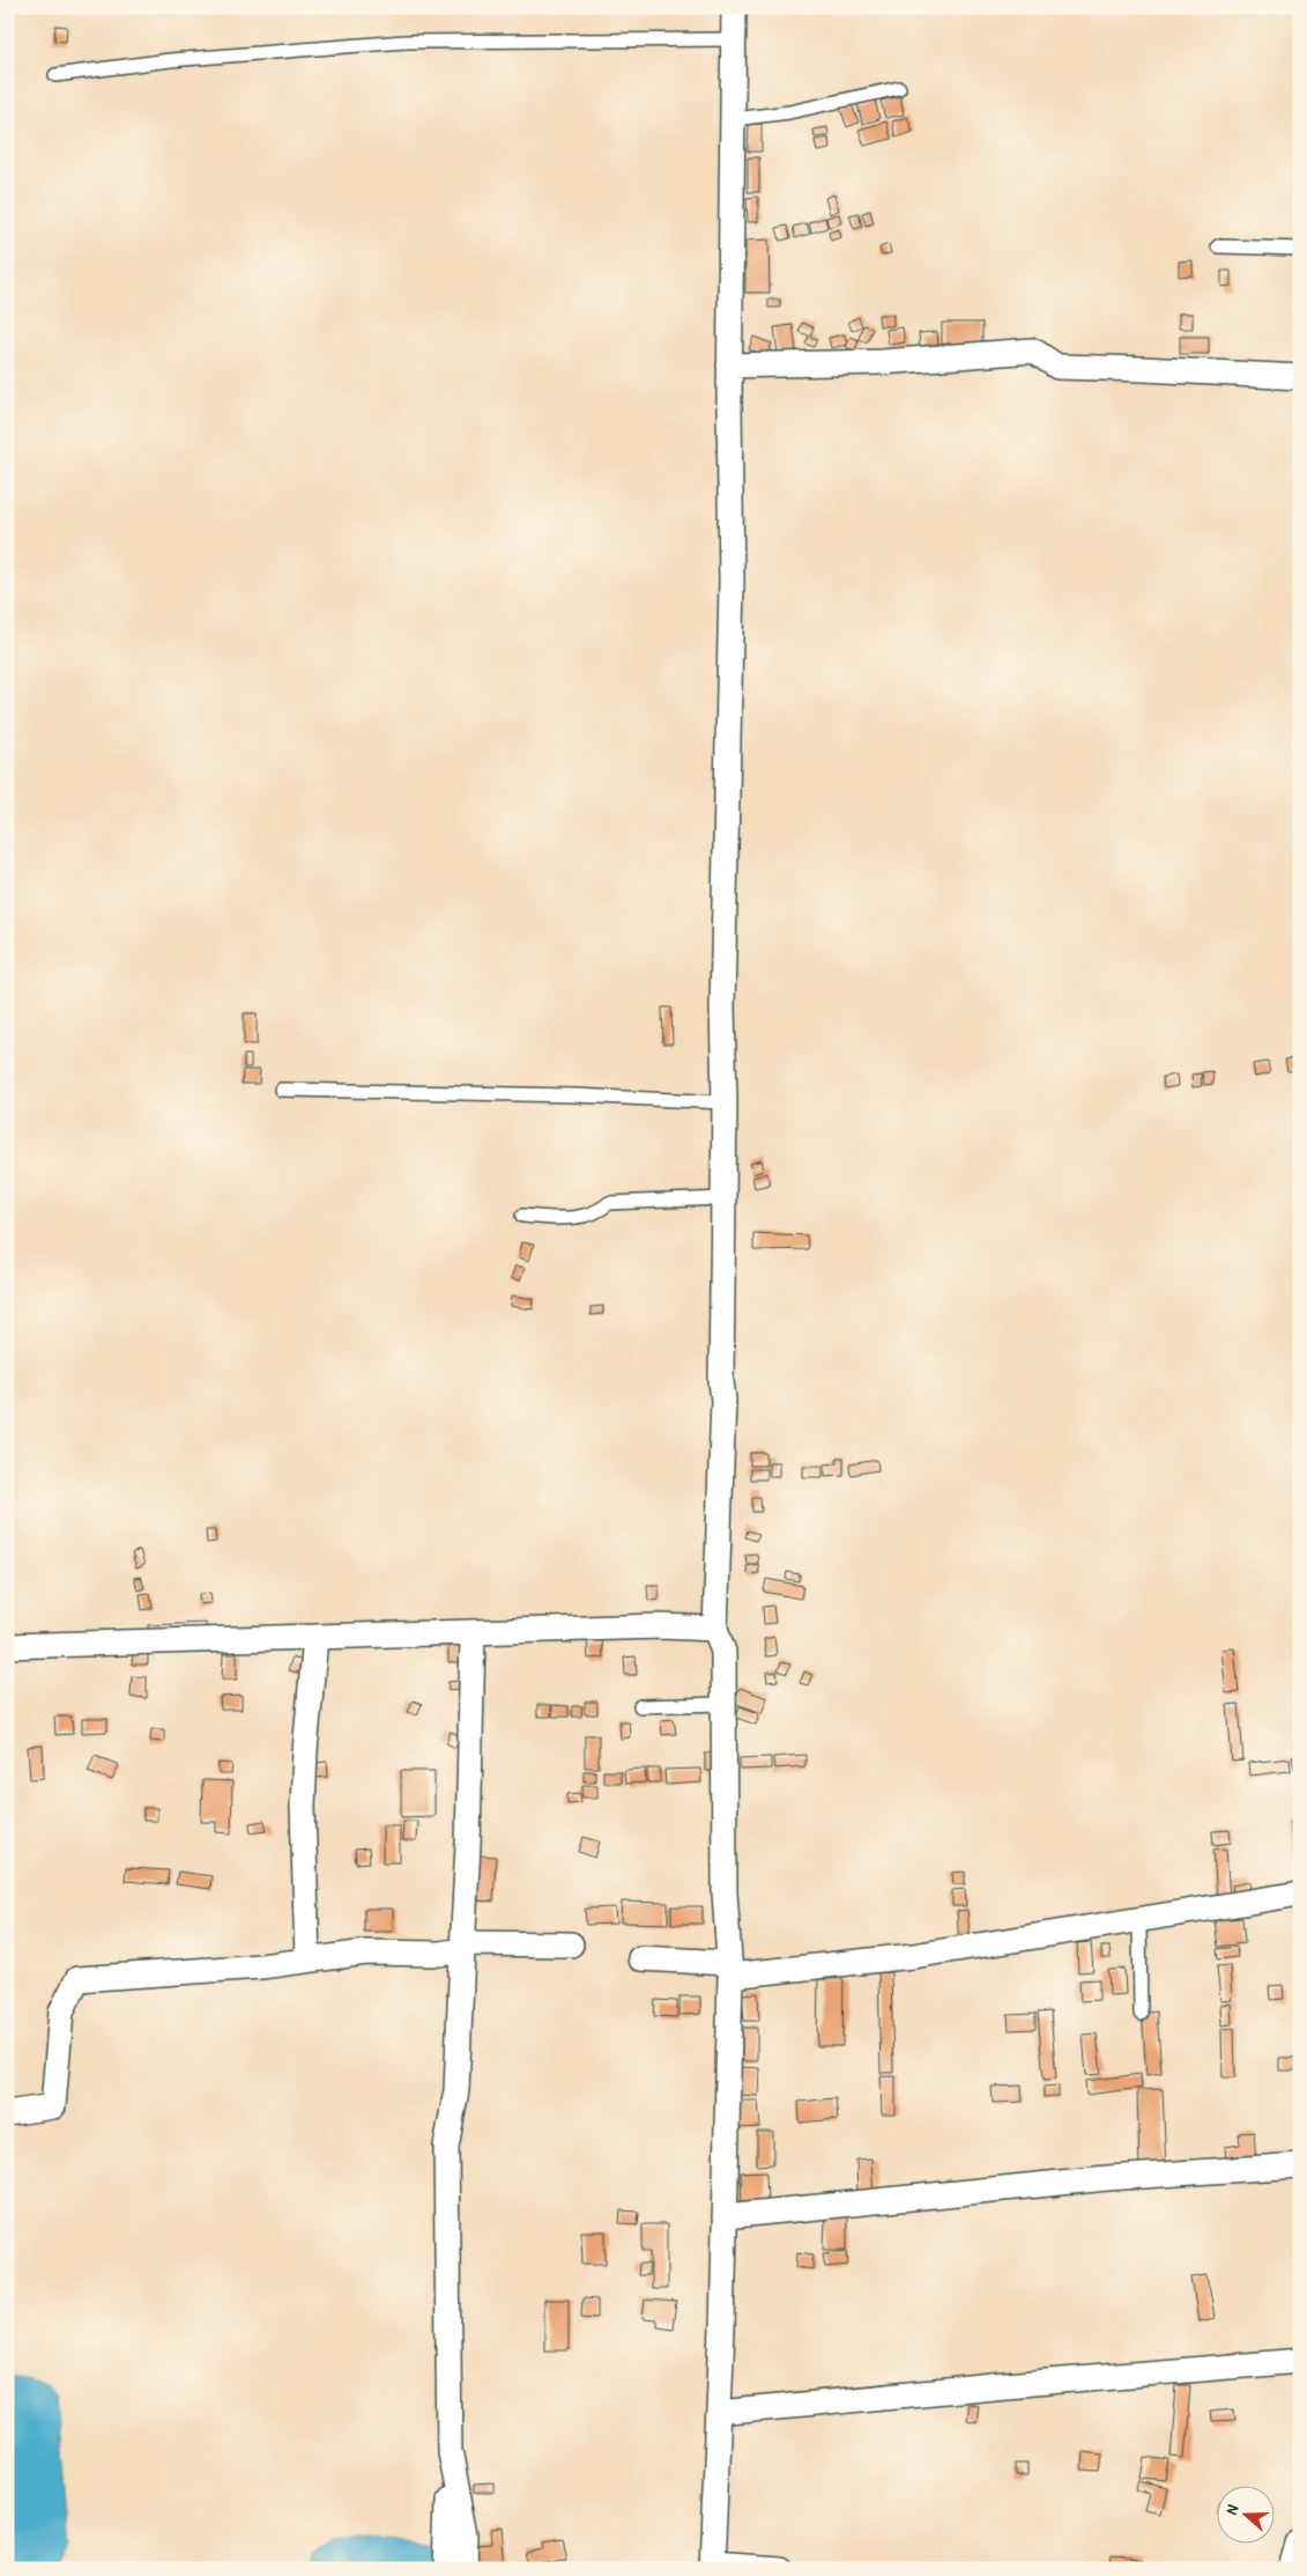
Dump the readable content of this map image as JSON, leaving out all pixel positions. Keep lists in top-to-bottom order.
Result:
{
  "north": "left"
}
